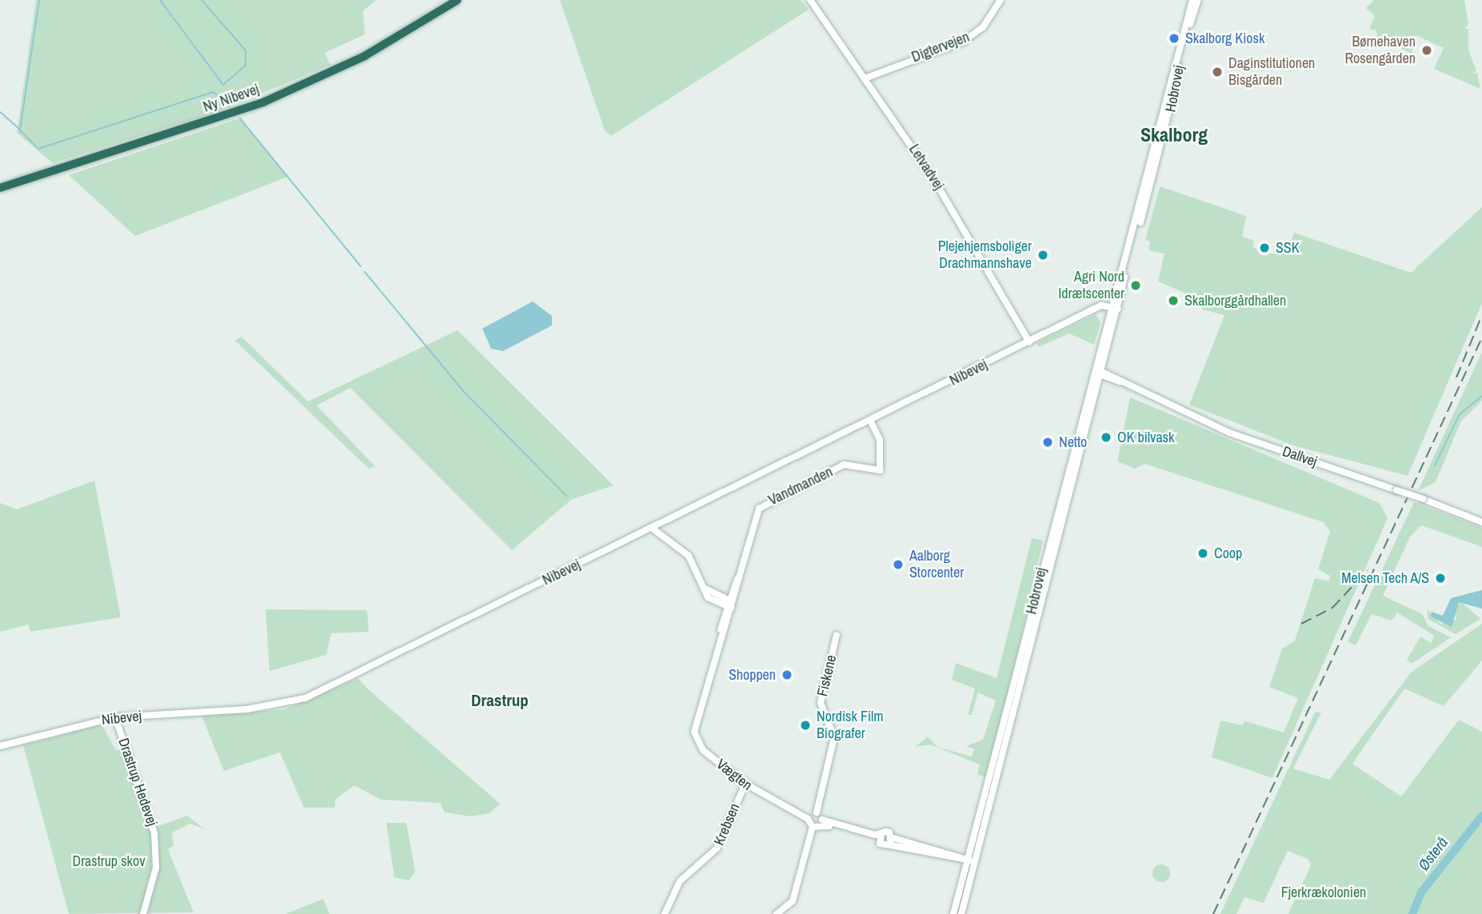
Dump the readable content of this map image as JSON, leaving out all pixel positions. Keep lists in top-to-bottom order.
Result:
{
  "streets": {
    "highway": ["Ny Nibevej"],
    "street": [
      "Digtervejen",
      "Hobrovej",
      "Letvadvej",
      "Nibevej",
      "Dallvej",
      "Vandmanden",
      "Fiskene",
      "Vægten",
      "Drastrup Hedevej",
      "Krebsen"
    ]
  },
  "crossings": [
    ["Digtervejen", "Letvadvej"],
    ["Hobrovej", "Nibevej"],
    ["Hobrovej", "Dallvej"],
    ["Letvadvej", "Nibevej"],
    ["Nibevej", "Vandmanden"],
    ["Nibevej", "Drastrup Hedevej"],
    ["Vandmanden", "Vægten"],
    ["Vægten", "Krebsen"]
  ],
  "districts": ["Skalborg", "Drastrup"],
  "water": ["Østerå"],
  "parks": ["Drastrup skov", "Fjerkrækolonien"],
  "places": [
    "Skalborg Kiosk",
    "Børnehaven Rosengården",
    "Daginstitutionen Bisgården",
    "SSK",
    "Plejehjemsboliger Drachmannshave",
    "Agri Nord Idrætscenter",
    "Skalborggårdhallen",
    "OK bilvask",
    "Netto",
    "Coop",
    "Aalborg Storcenter",
    "Melsen Tech A/S",
    "Shoppen",
    "Nordisk Film Biografer"
  ]
}
